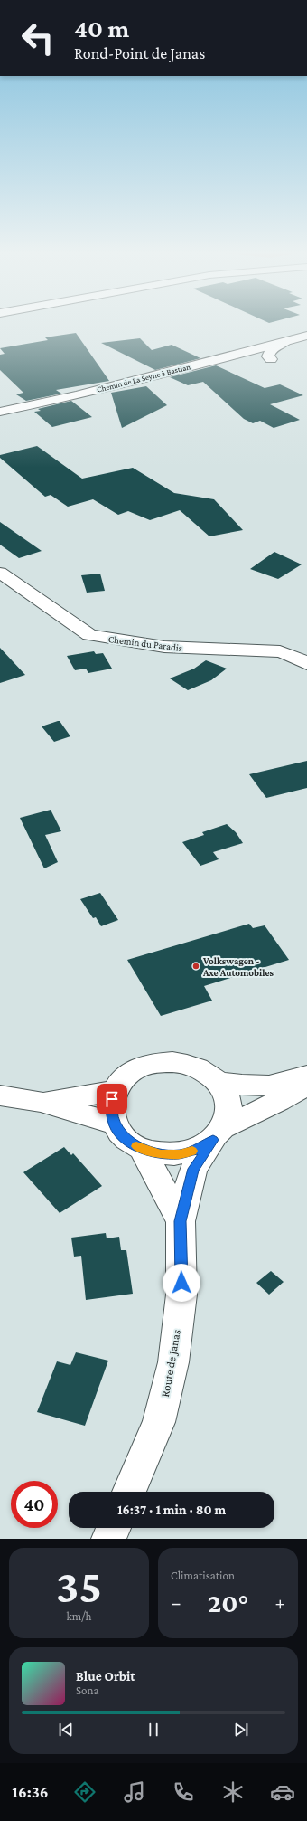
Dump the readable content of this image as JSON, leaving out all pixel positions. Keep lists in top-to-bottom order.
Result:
{
  "streets": {
    "street": ["Chemin de La Seyne à Bastian", "Chemin du Paradis", "Route de Janas"]
  },
  "places": ["Volkswagen - Axe Automobiles"],
  "page": {
    "turn": ["40 m", "Rond-Point de Janas"],
    "limit": "40",
    "trip": "16:37 · 1 min · 80 m",
    "tile": [
      ["35", "km/h"],
      "Climatisation"
    ],
    "heat": ["−", "20°", "+"],
    "song": ["Blue Orbit", "Sona"],
    "tabs": "16:36"
  }
}
